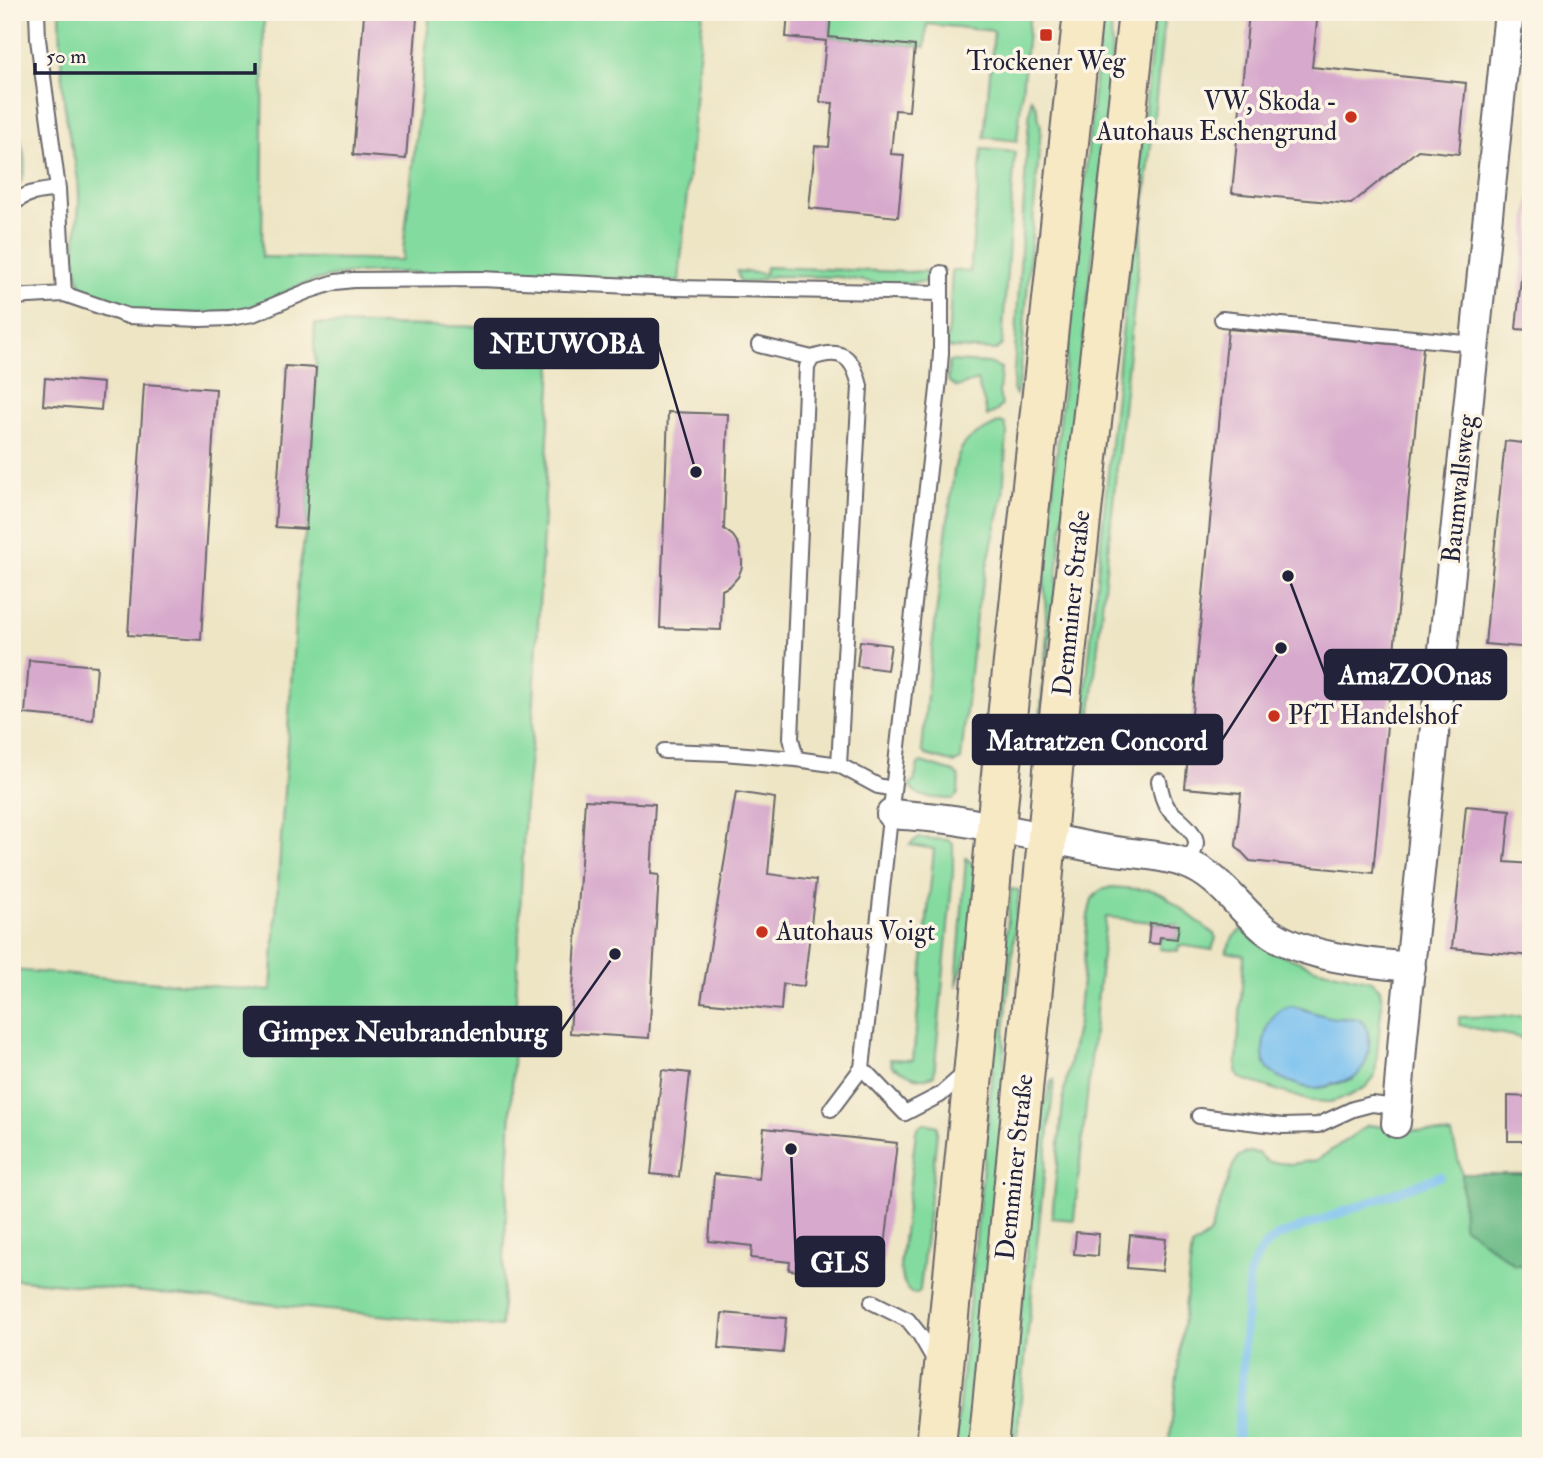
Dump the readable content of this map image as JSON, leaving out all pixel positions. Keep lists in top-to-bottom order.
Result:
{
  "streets": {
    "main road": ["Demminer Straße"],
    "street": ["Baumwallsweg"]
  },
  "places": {
    "transit": ["Trockener Weg"],
    "other": [
      "VW, Skoda - Autohaus Eschengrund",
      "NEUWOBA",
      "AmaZOOnas",
      "Matratzen Concord",
      "PfT Handelshof",
      "Autohaus Voigt",
      "Gimpex Neubrandenburg",
      "GLS"
    ]
  },
  "scale_bar": "50 m"
}
